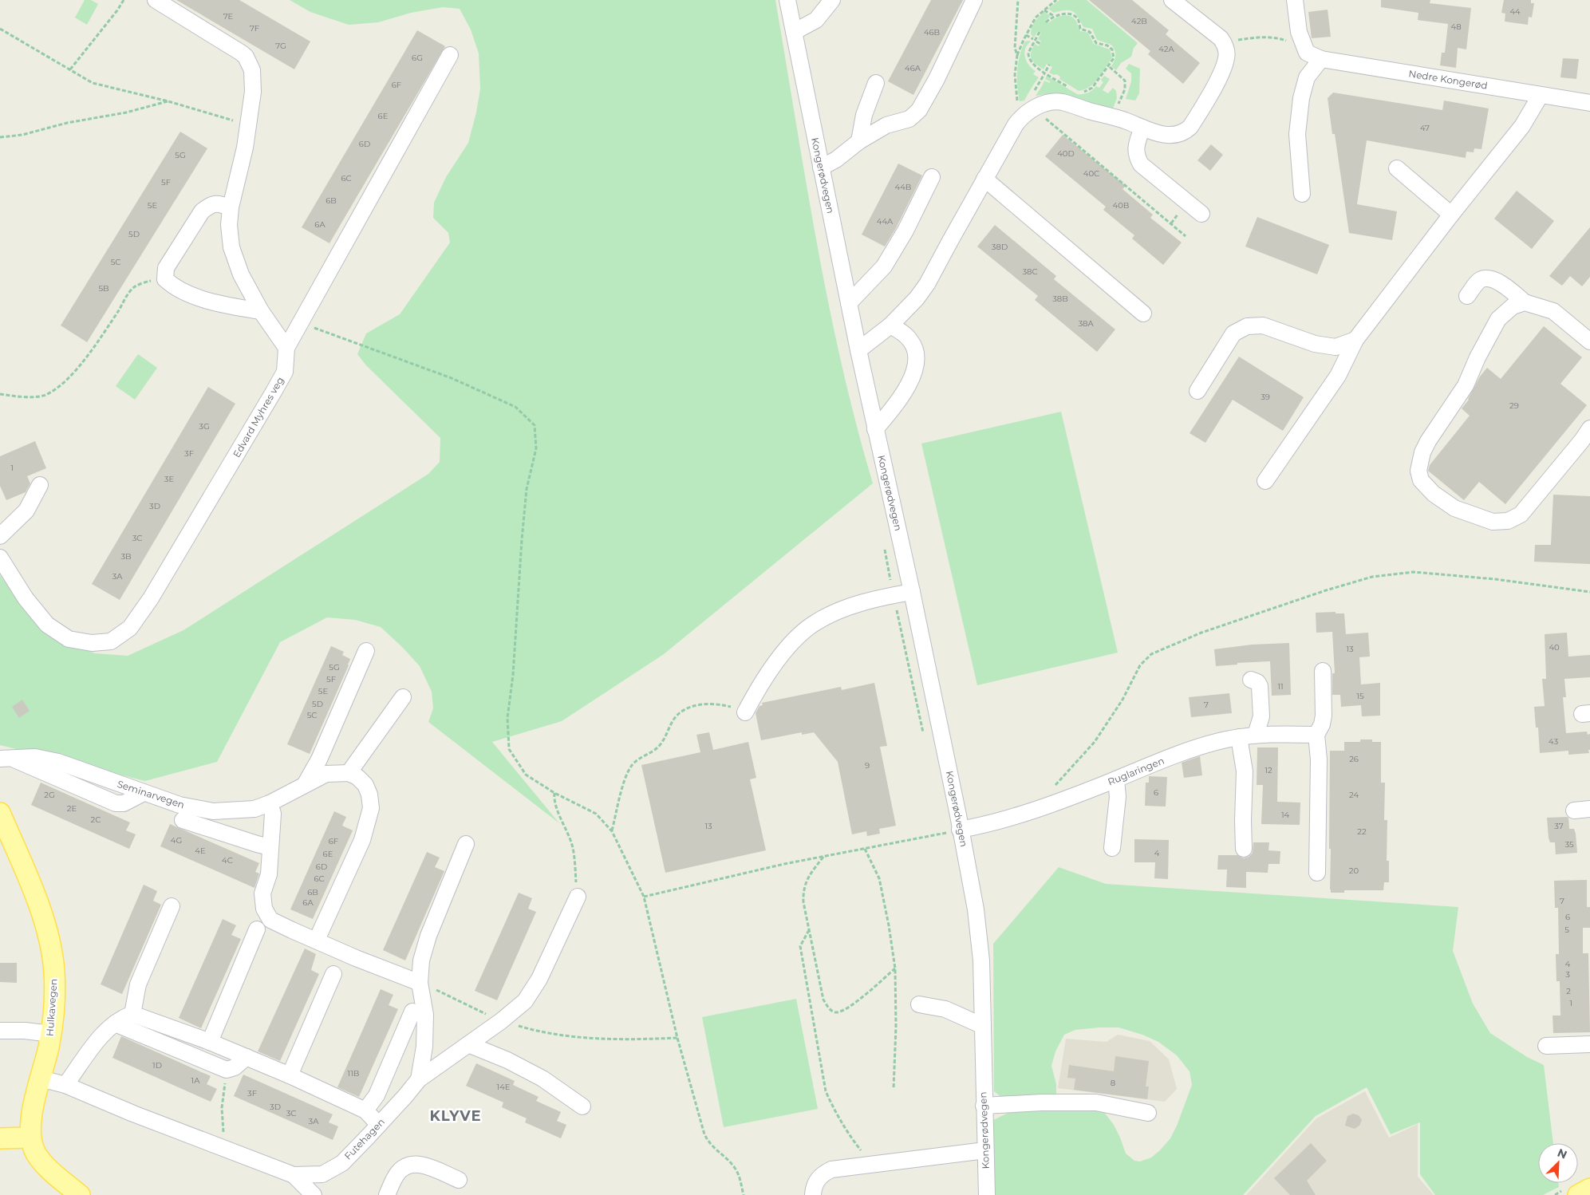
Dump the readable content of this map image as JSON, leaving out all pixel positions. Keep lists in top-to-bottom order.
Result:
{
  "streets": {
    "main road": ["Hulkavegen"],
    "street": [
      "Nedre Kongerød",
      "Kongerødvegen",
      "Edvard Myhres veg",
      "Ruglaringen",
      "Seminarvegen",
      "Futehagen"
    ]
  },
  "crossings": [
    ["Kongerødvegen", "Ruglaringen"],
    ["Hulkavegen", "Futehagen"]
  ],
  "districts": ["KLYVE"],
  "house_numbers": [
    "44",
    "7E",
    "42B",
    "48",
    "7F",
    "46B",
    "7G",
    "42A",
    "6G",
    "46A",
    "6F",
    "6E",
    "47",
    "6D",
    "40D",
    "5G",
    "40C",
    "6C",
    "5F",
    "44B",
    "6B",
    "5E",
    "40B",
    "44A",
    "6A",
    "5D",
    "38D",
    "5C",
    "38C",
    "5B",
    "38B",
    "38A",
    "39",
    "29",
    "3G",
    "3F",
    "1",
    "3E",
    "3D",
    "3C",
    "3B",
    "3A",
    "40",
    "13",
    "5G",
    "5F",
    "11",
    "5E",
    "15",
    "5D",
    "7",
    "5C",
    "43",
    "26",
    "9",
    "12",
    "6",
    "2G",
    "24",
    "2E",
    "14",
    "2C",
    "13",
    "37",
    "22",
    "4G",
    "6F",
    "35",
    "4E",
    "4",
    "6E",
    "4C",
    "6D",
    "20",
    "6C",
    "6B",
    "7",
    "6A",
    "6",
    "5",
    "4",
    "3",
    "2",
    "1",
    "1D",
    "11B",
    "1A",
    "8",
    "14E",
    "3F",
    "3D",
    "3C",
    "3A"
  ],
  "north": "top right"
}
